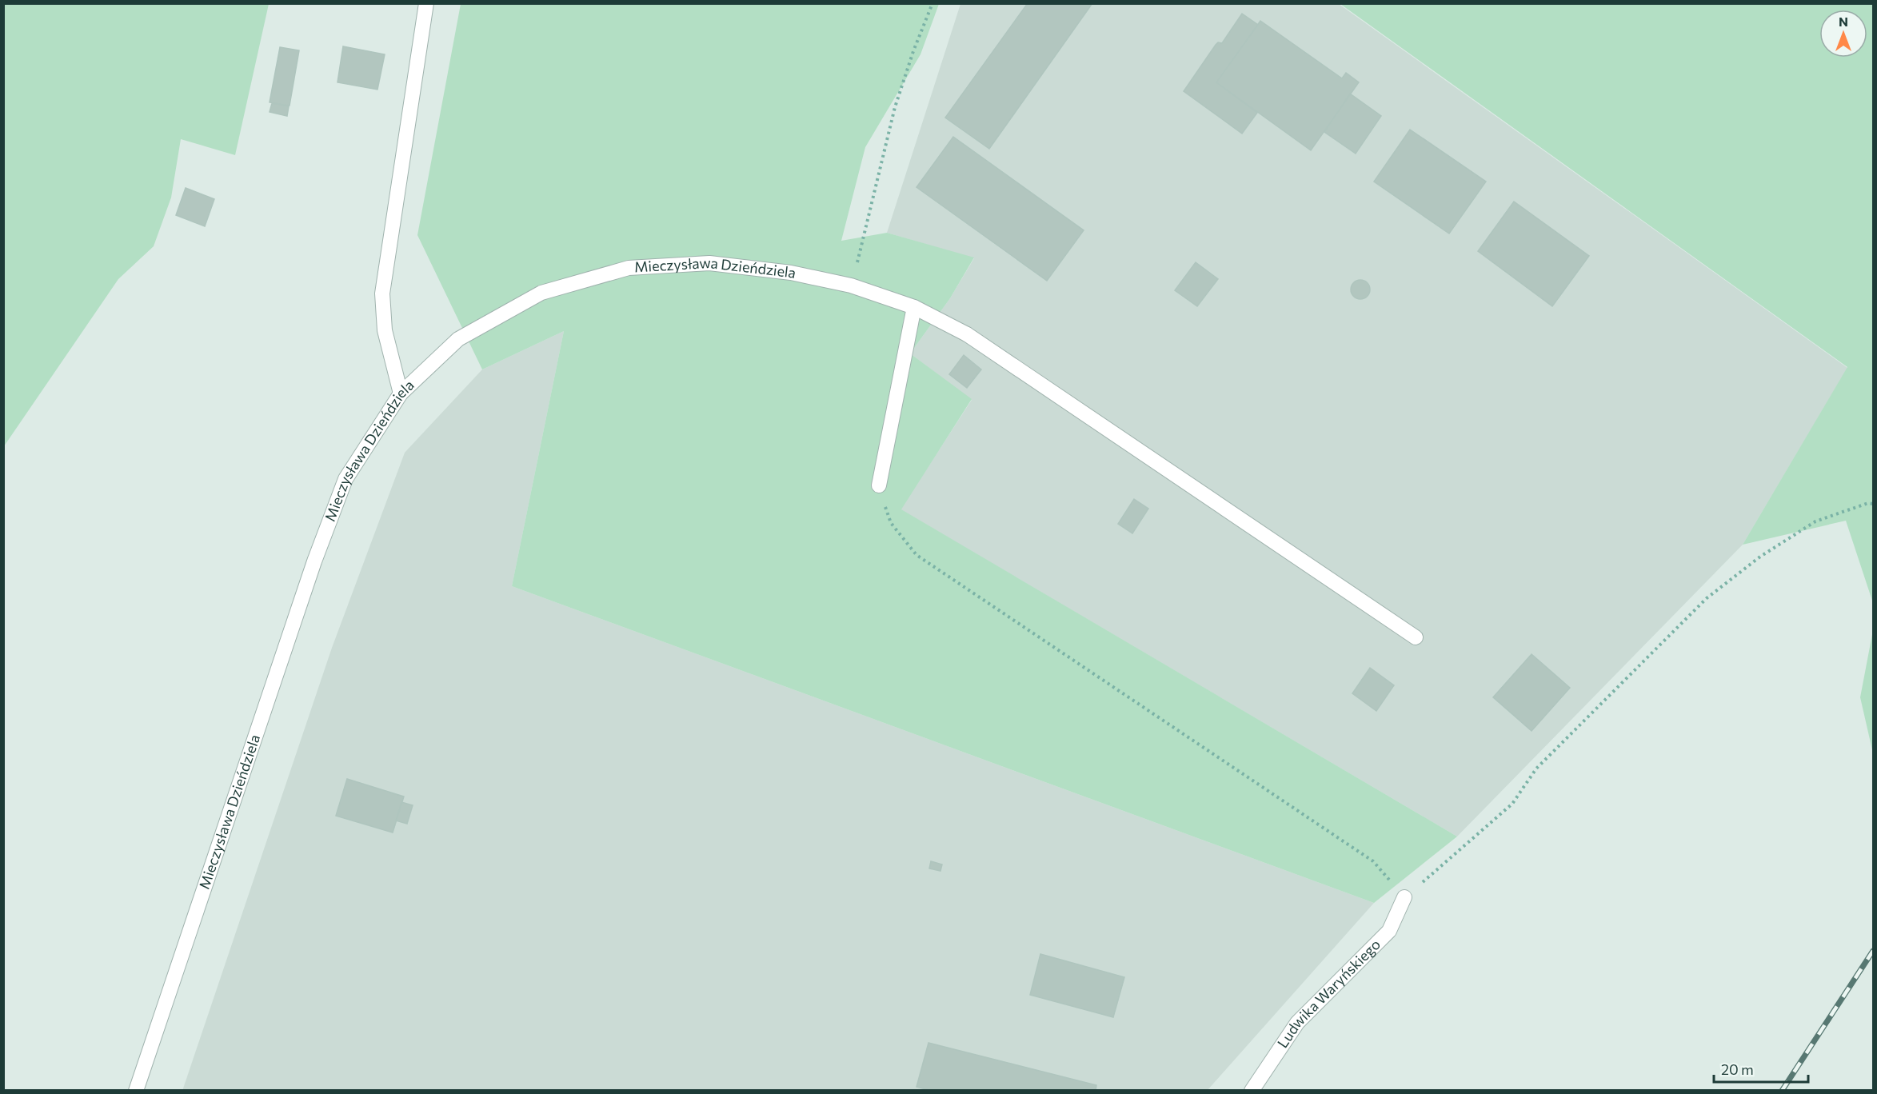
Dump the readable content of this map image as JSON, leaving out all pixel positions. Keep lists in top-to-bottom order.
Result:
{
  "streets": {
    "street": ["Mieczysława Dzieńdziela", "Ludwika Waryńskiego"]
  },
  "scale_bar": "20 m",
  "north": "top"
}
